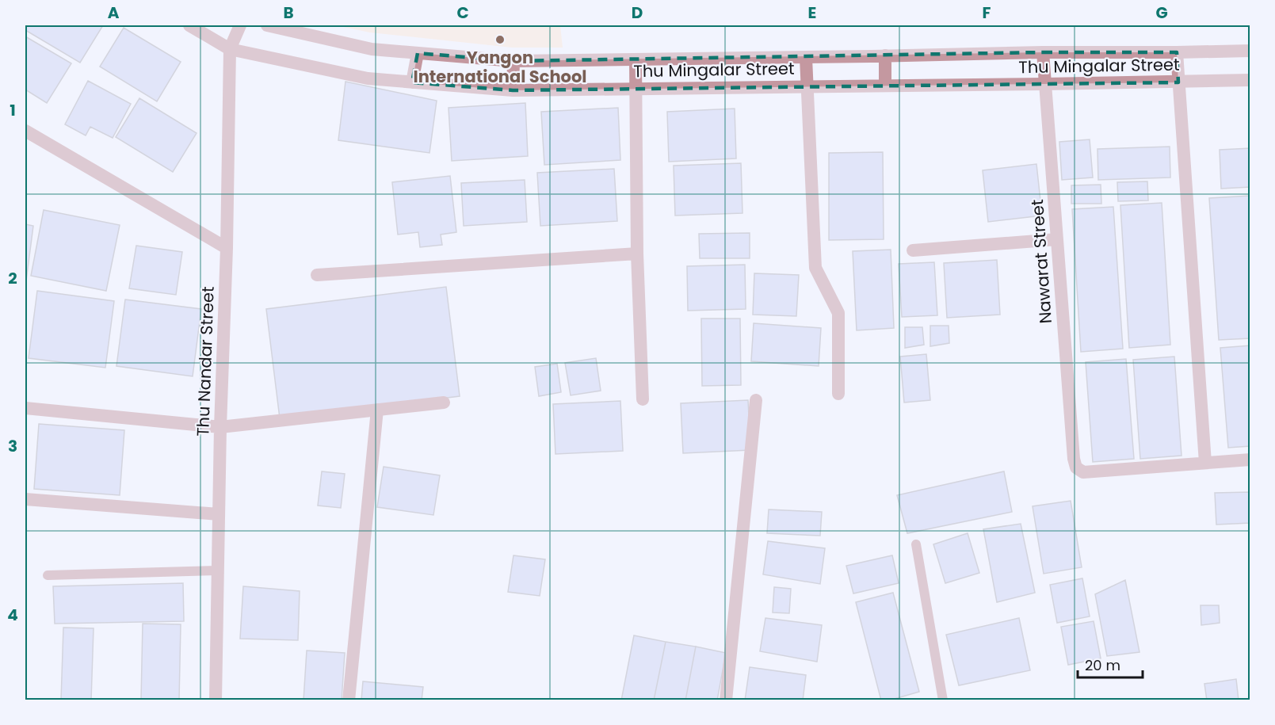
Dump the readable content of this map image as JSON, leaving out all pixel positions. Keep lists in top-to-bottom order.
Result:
{
  "streets": {
    "street": ["Thu Mingalar Street", "Nawarat Street", "Thu Nandar Street"]
  },
  "crossings": [
    ["Thu Mingalar Street", "Nawarat Street"],
    ["Thu Mingalar Street", "Thu Nandar Street"]
  ],
  "places": ["Yangon International School"],
  "scale_bar": "20 m",
  "grid": {
    "columns": [
      "A",
      "B",
      "C",
      "D",
      "E",
      "F",
      "G"
    ],
    "rows": [
      "1",
      "2",
      "3",
      "4"
    ]
  }
}
